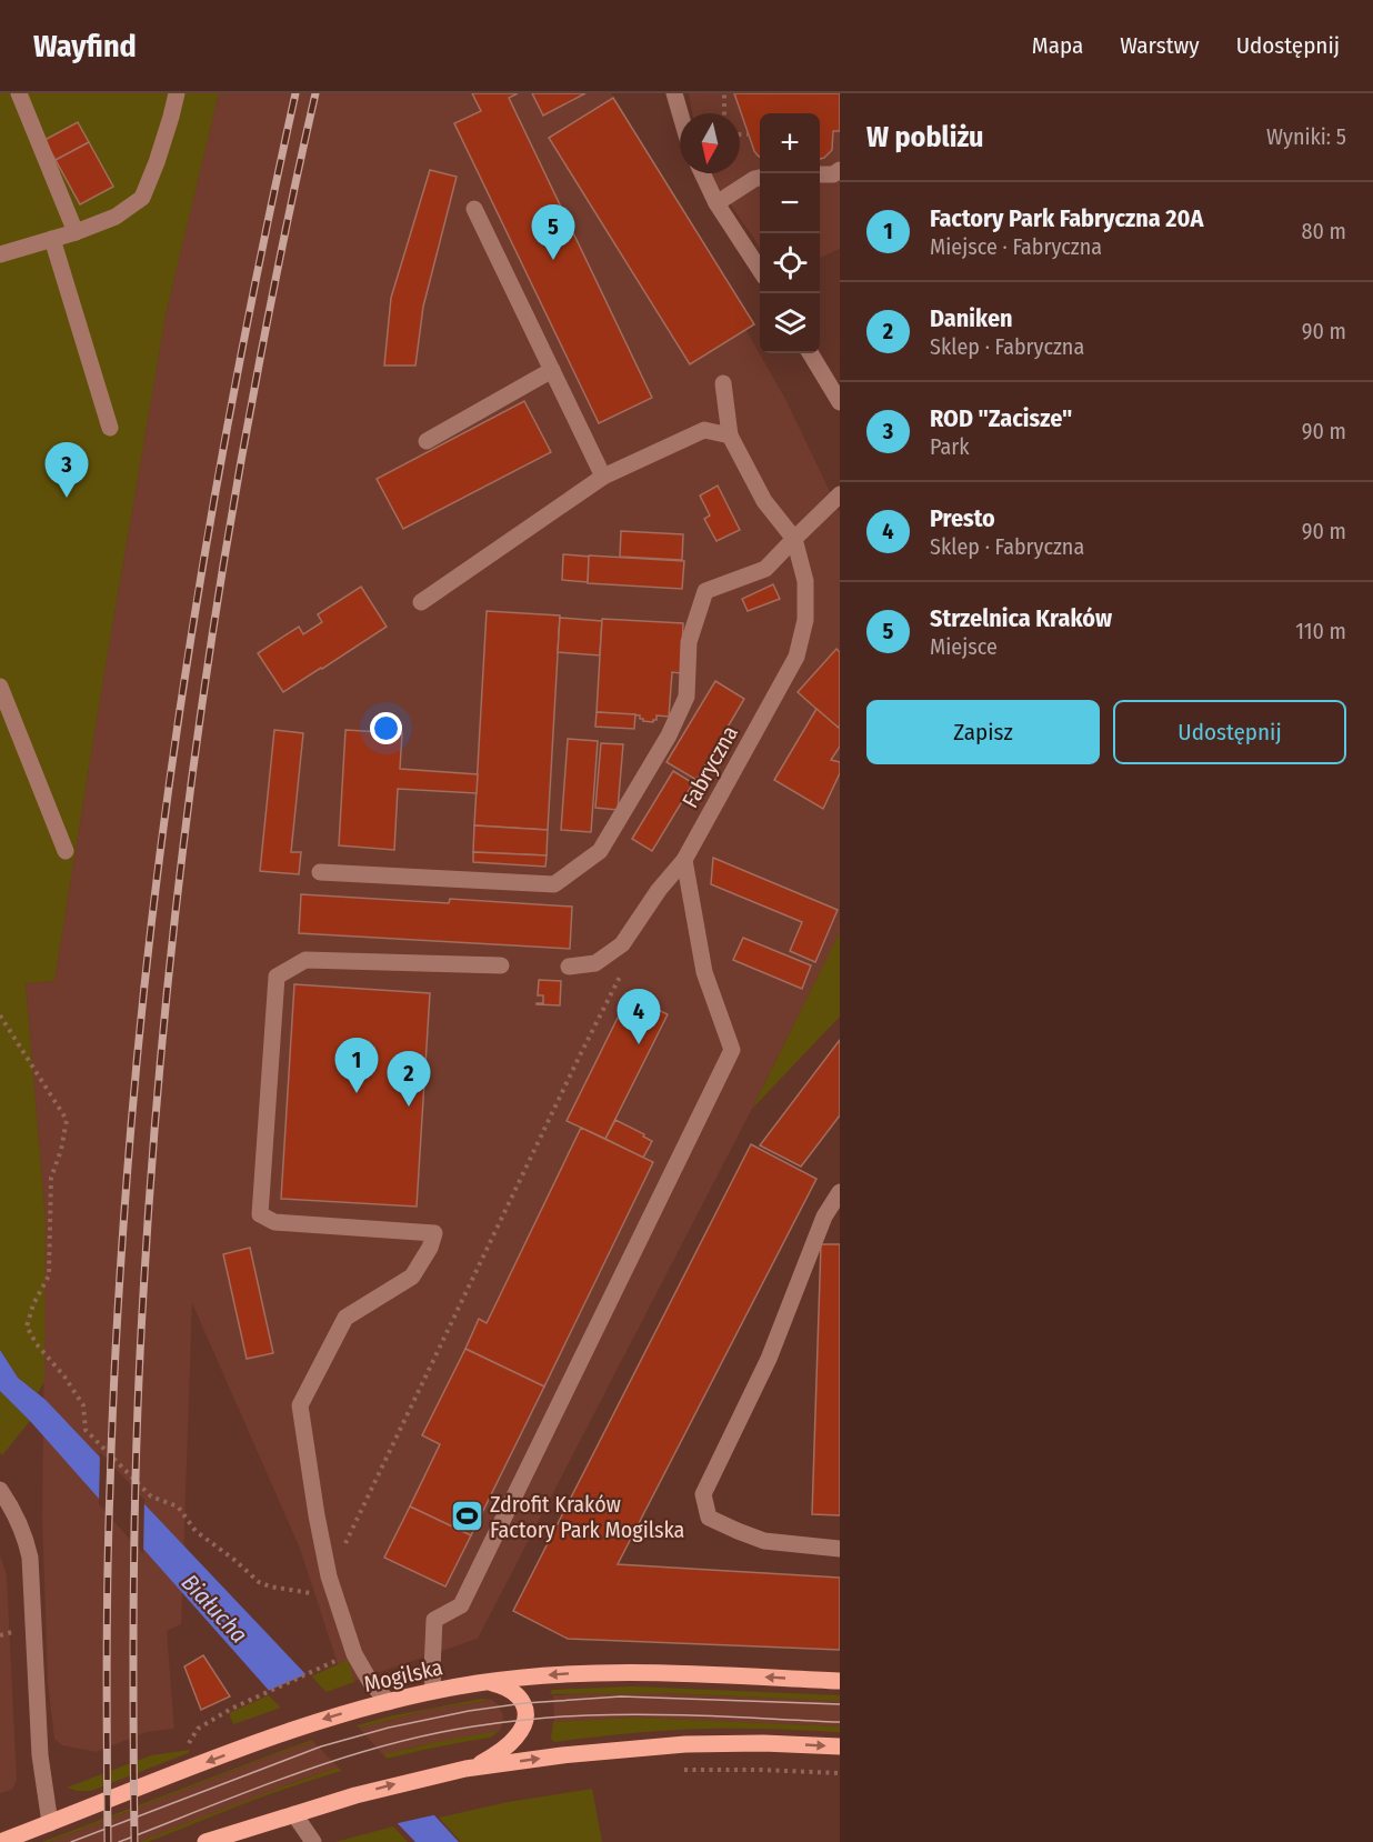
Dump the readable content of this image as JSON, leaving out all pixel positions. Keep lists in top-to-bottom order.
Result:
{
  "streets": {
    "main road": ["Mogilska"],
    "street": ["Fabryczna"]
  },
  "water": ["Białucha"],
  "places": {
    "sports": ["Zdrofit Kraków Factory Park Mogilska"]
  },
  "north": "bottom",
  "page": {
    "header": "Wayfind",
    "nav": ["Mapa", "Warstwy", "Udostępnij"],
    "heading": ["W pobliżu", "Wyniki: 5"],
    "map_buttons": ["+", "−"],
    "list": [
      {
        "mark": "1",
        "name": "Factory Park Fabryczna 20A",
        "note": "Miejsce · Fabryczna",
        "value": "80 m"
      },
      {
        "mark": "2",
        "name": "Daniken",
        "note": "Sklep · Fabryczna",
        "value": "90 m"
      },
      {
        "mark": "3",
        "name": "ROD \"Zacisze\"",
        "note": "Park",
        "value": "90 m"
      },
      {
        "mark": "4",
        "name": "Presto",
        "note": "Sklep · Fabryczna",
        "value": "90 m"
      },
      {
        "mark": "5",
        "name": "Strzelnica Kraków",
        "note": "Miejsce",
        "value": "110 m"
      }
    ],
    "pins": [
      "5",
      "3",
      "4",
      "1",
      "2"
    ],
    "buttons": ["Zapisz", "Udostępnij"]
  }
}
